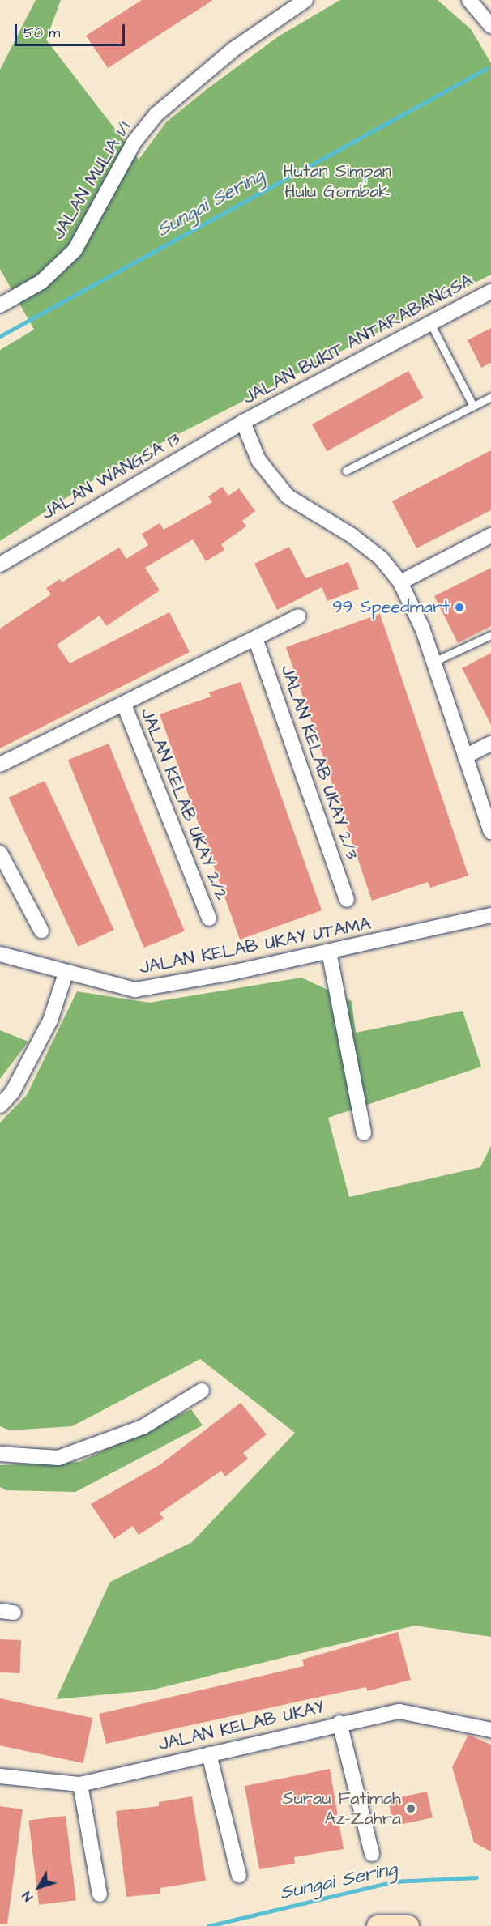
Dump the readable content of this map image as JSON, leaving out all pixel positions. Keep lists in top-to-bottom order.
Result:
{
  "streets": {
    "street": [
      "JALAN MULIA 1/1",
      "JALAN BUKIT ANTARABANGSA",
      "JALAN WANGSA 13",
      "JALAN KELAB UKAY 2/3",
      "JALAN KELAB UKAY 2/2",
      "JALAN KELAB UKAY UTAMA",
      "JALAN KELAB UKAY"
    ]
  },
  "crossings": [
    ["JALAN BUKIT ANTARABANGSA", "JALAN WANGSA 13"]
  ],
  "water": ["Sungai Sering"],
  "parks": ["Hutan Simpan Hulu Gombak"],
  "places": ["99 Speedmart", "Surau Fatimah Az-Zahra"],
  "scale_bar": "50 m",
  "north": "bottom left"
}
